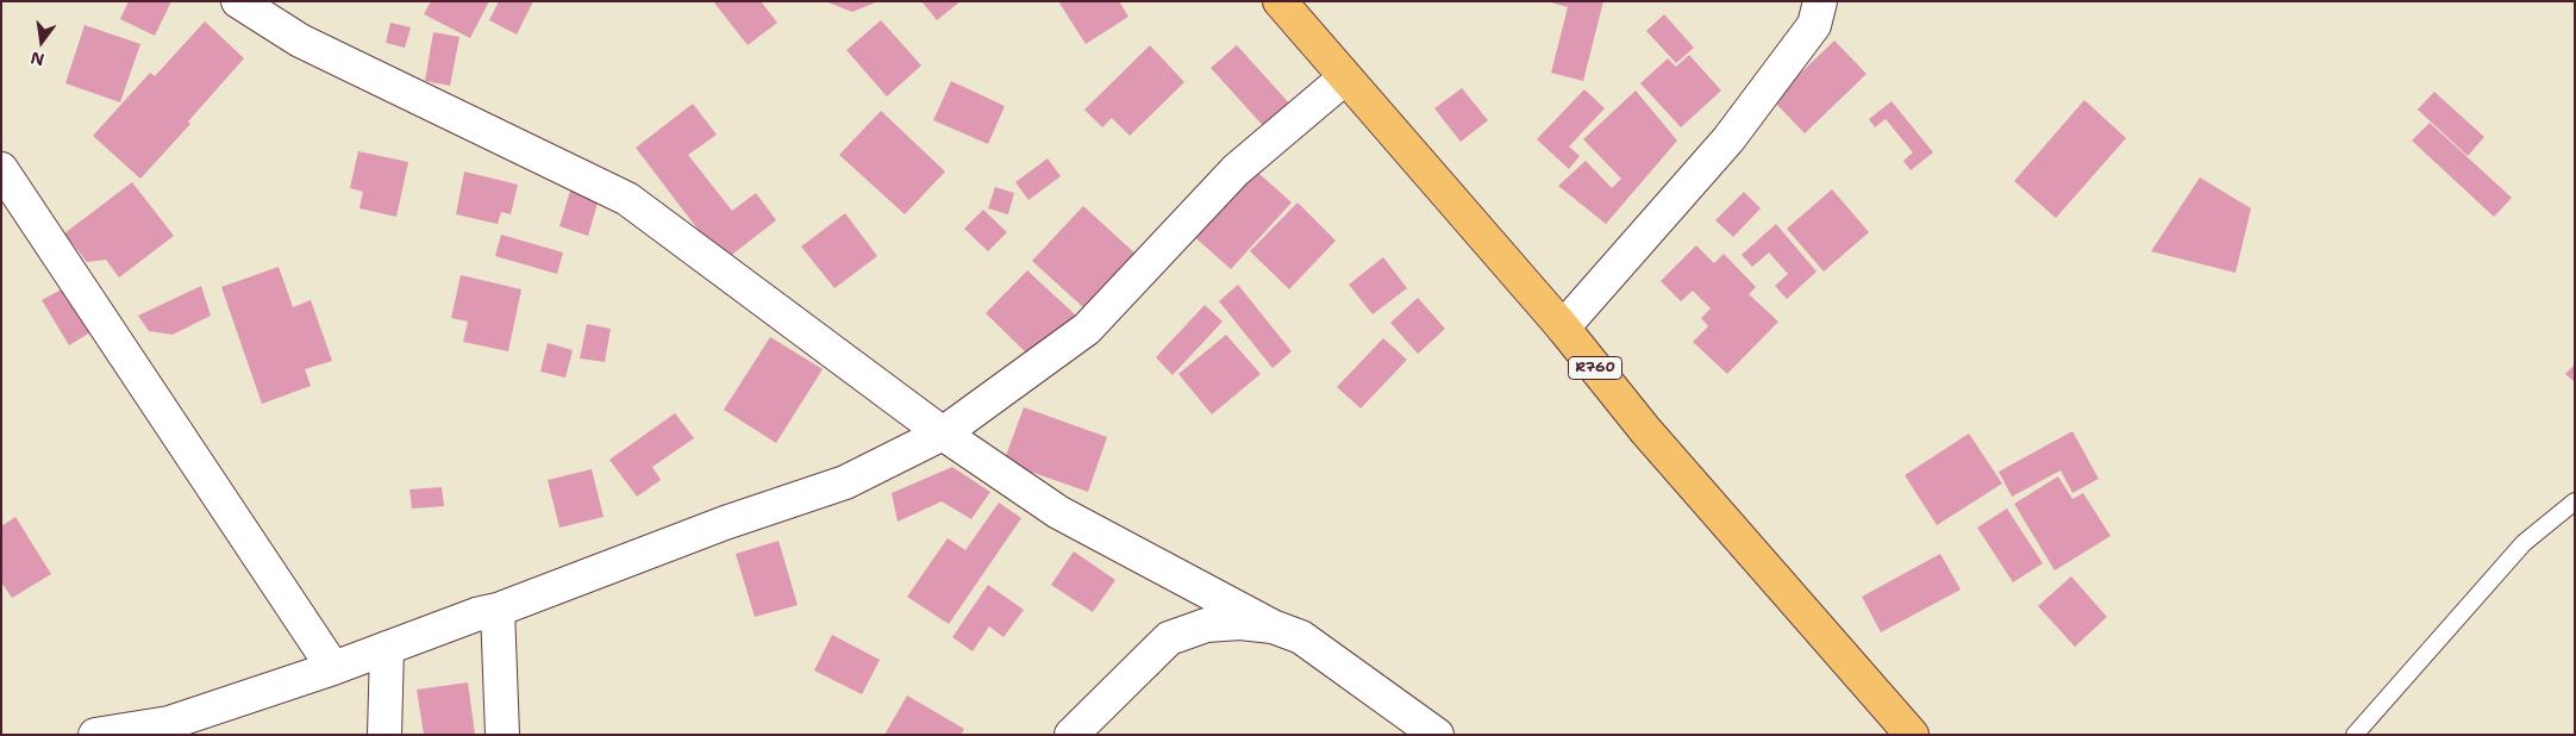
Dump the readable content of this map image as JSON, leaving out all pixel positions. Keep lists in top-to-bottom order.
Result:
{
  "streets": {
    "main road": ["R760"]
  },
  "north": "bottom"
}
